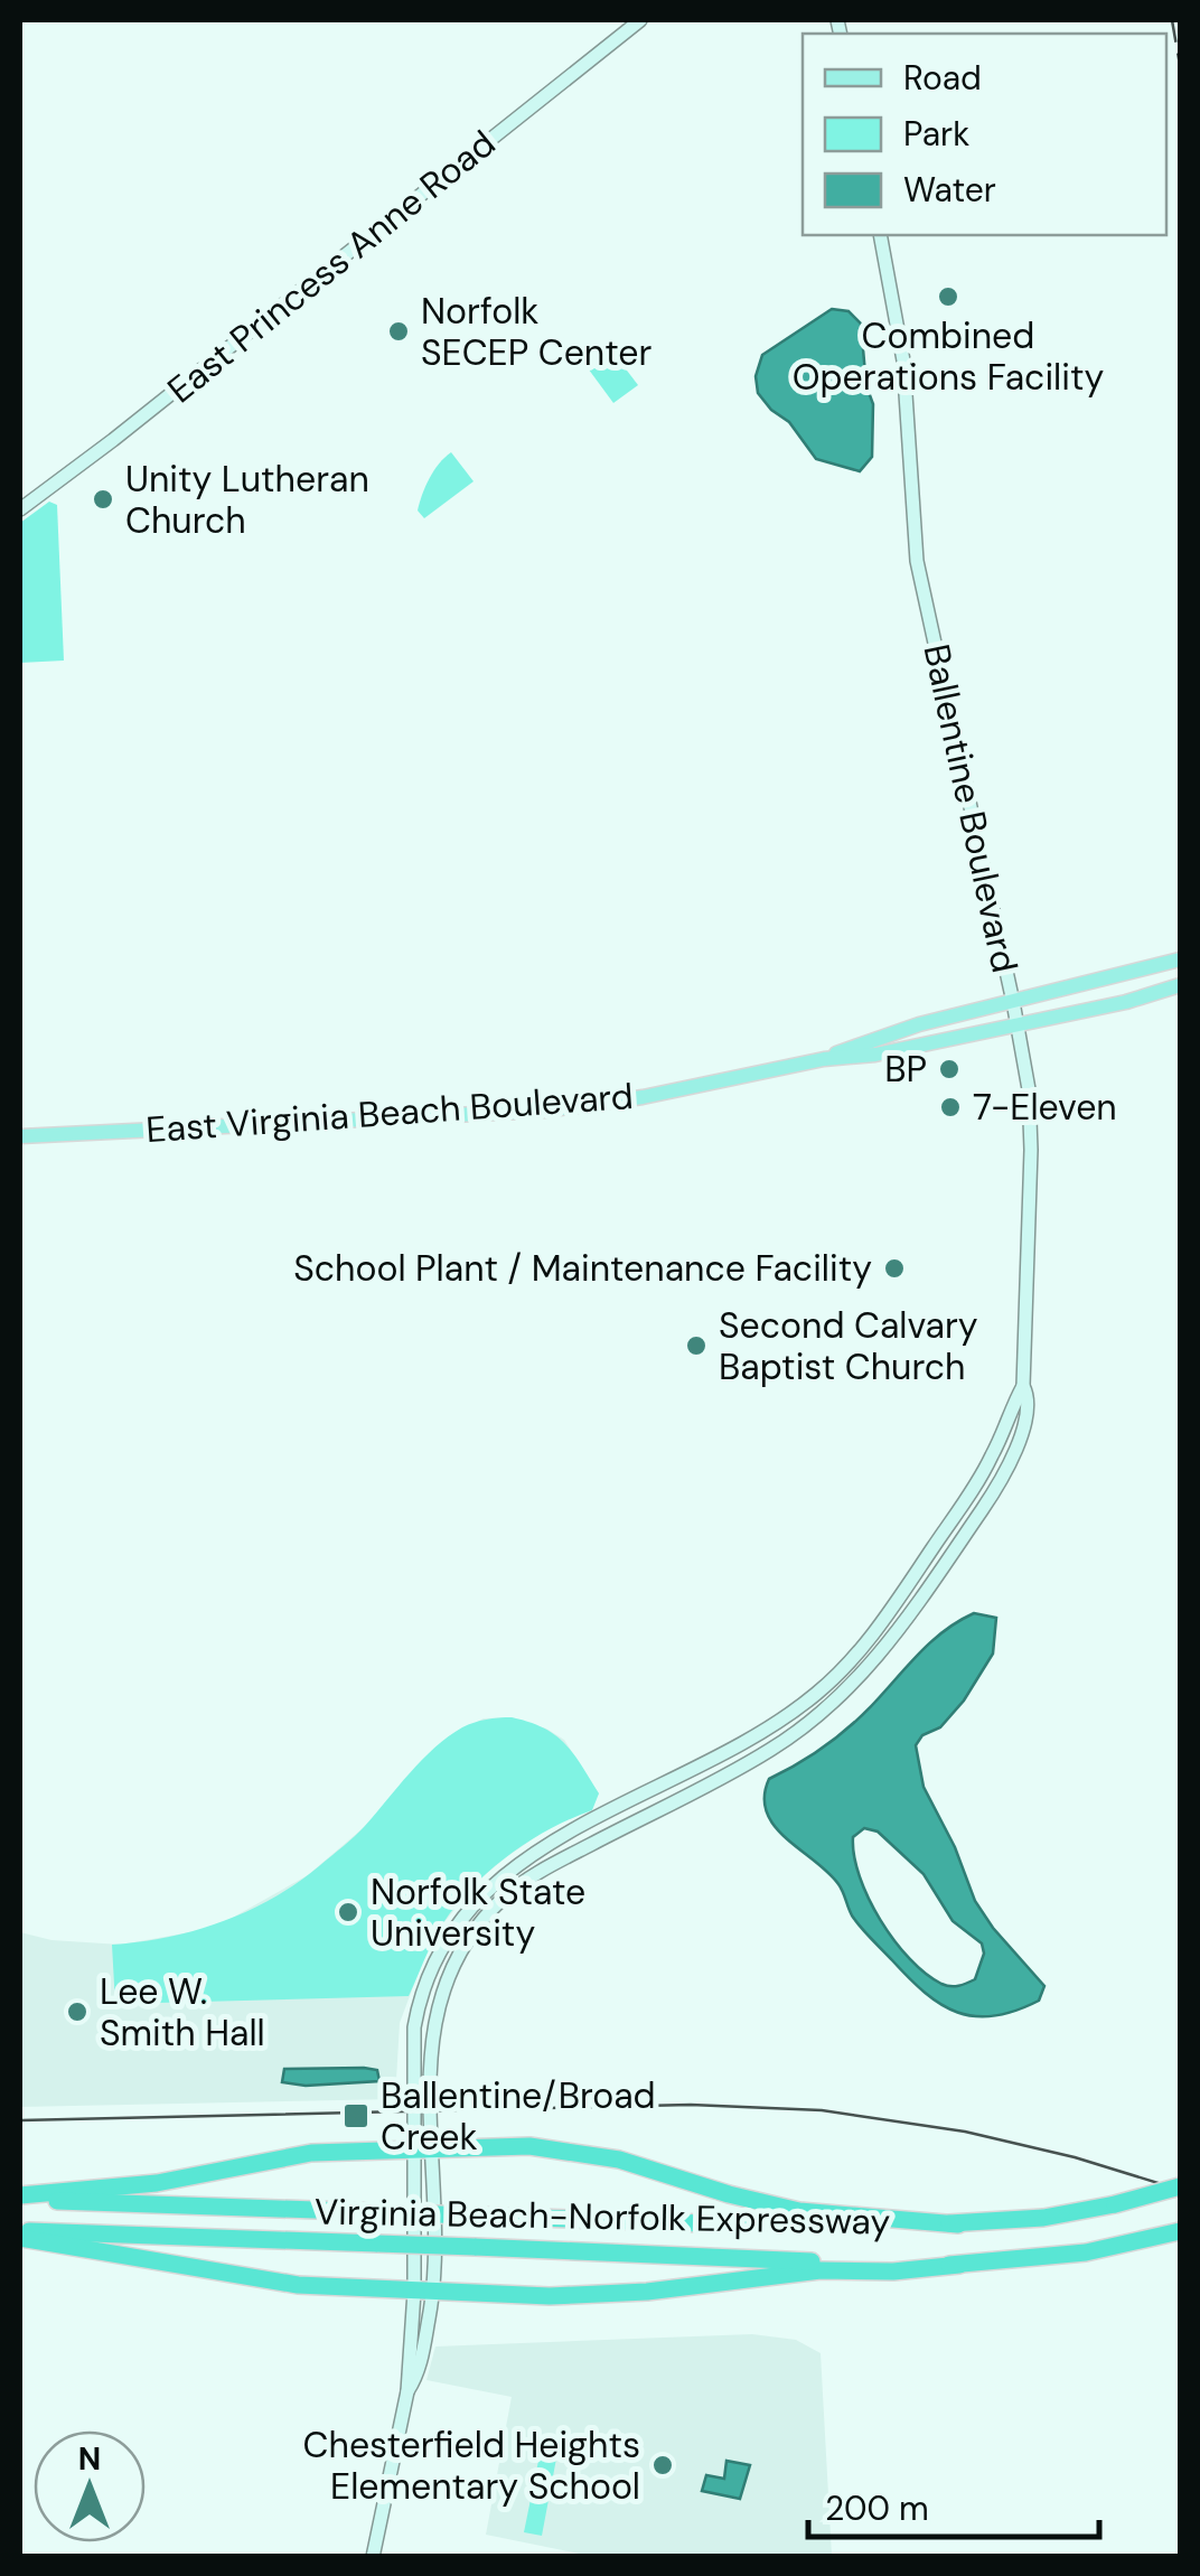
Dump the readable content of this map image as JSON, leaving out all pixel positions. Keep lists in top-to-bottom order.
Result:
{
  "streets": {
    "highway": ["Virginia Beach-Norfolk Expressway"],
    "main road": ["East Princess Anne Road", "Ballentine Boulevard", "East Virginia Beach Boulevard"]
  },
  "crossings": [
    ["Ballentine Boulevard", "East Virginia Beach Boulevard"]
  ],
  "places": {
    "other": [
      "Combined Operations Facility",
      "Norfolk SECEP Center",
      "Unity Lutheran Church",
      "BP",
      "7-Eleven",
      "School Plant / Maintenance Facility",
      "Second Calvary Baptist Church",
      "Norfolk State University",
      "Lee W. Smith Hall",
      "Chesterfield Heights Elementary School"
    ],
    "transit": ["Ballentine/Broad Creek"]
  },
  "legend": ["Road", "Park", "Water"],
  "scale_bar": "200 m",
  "north": "top"
}
